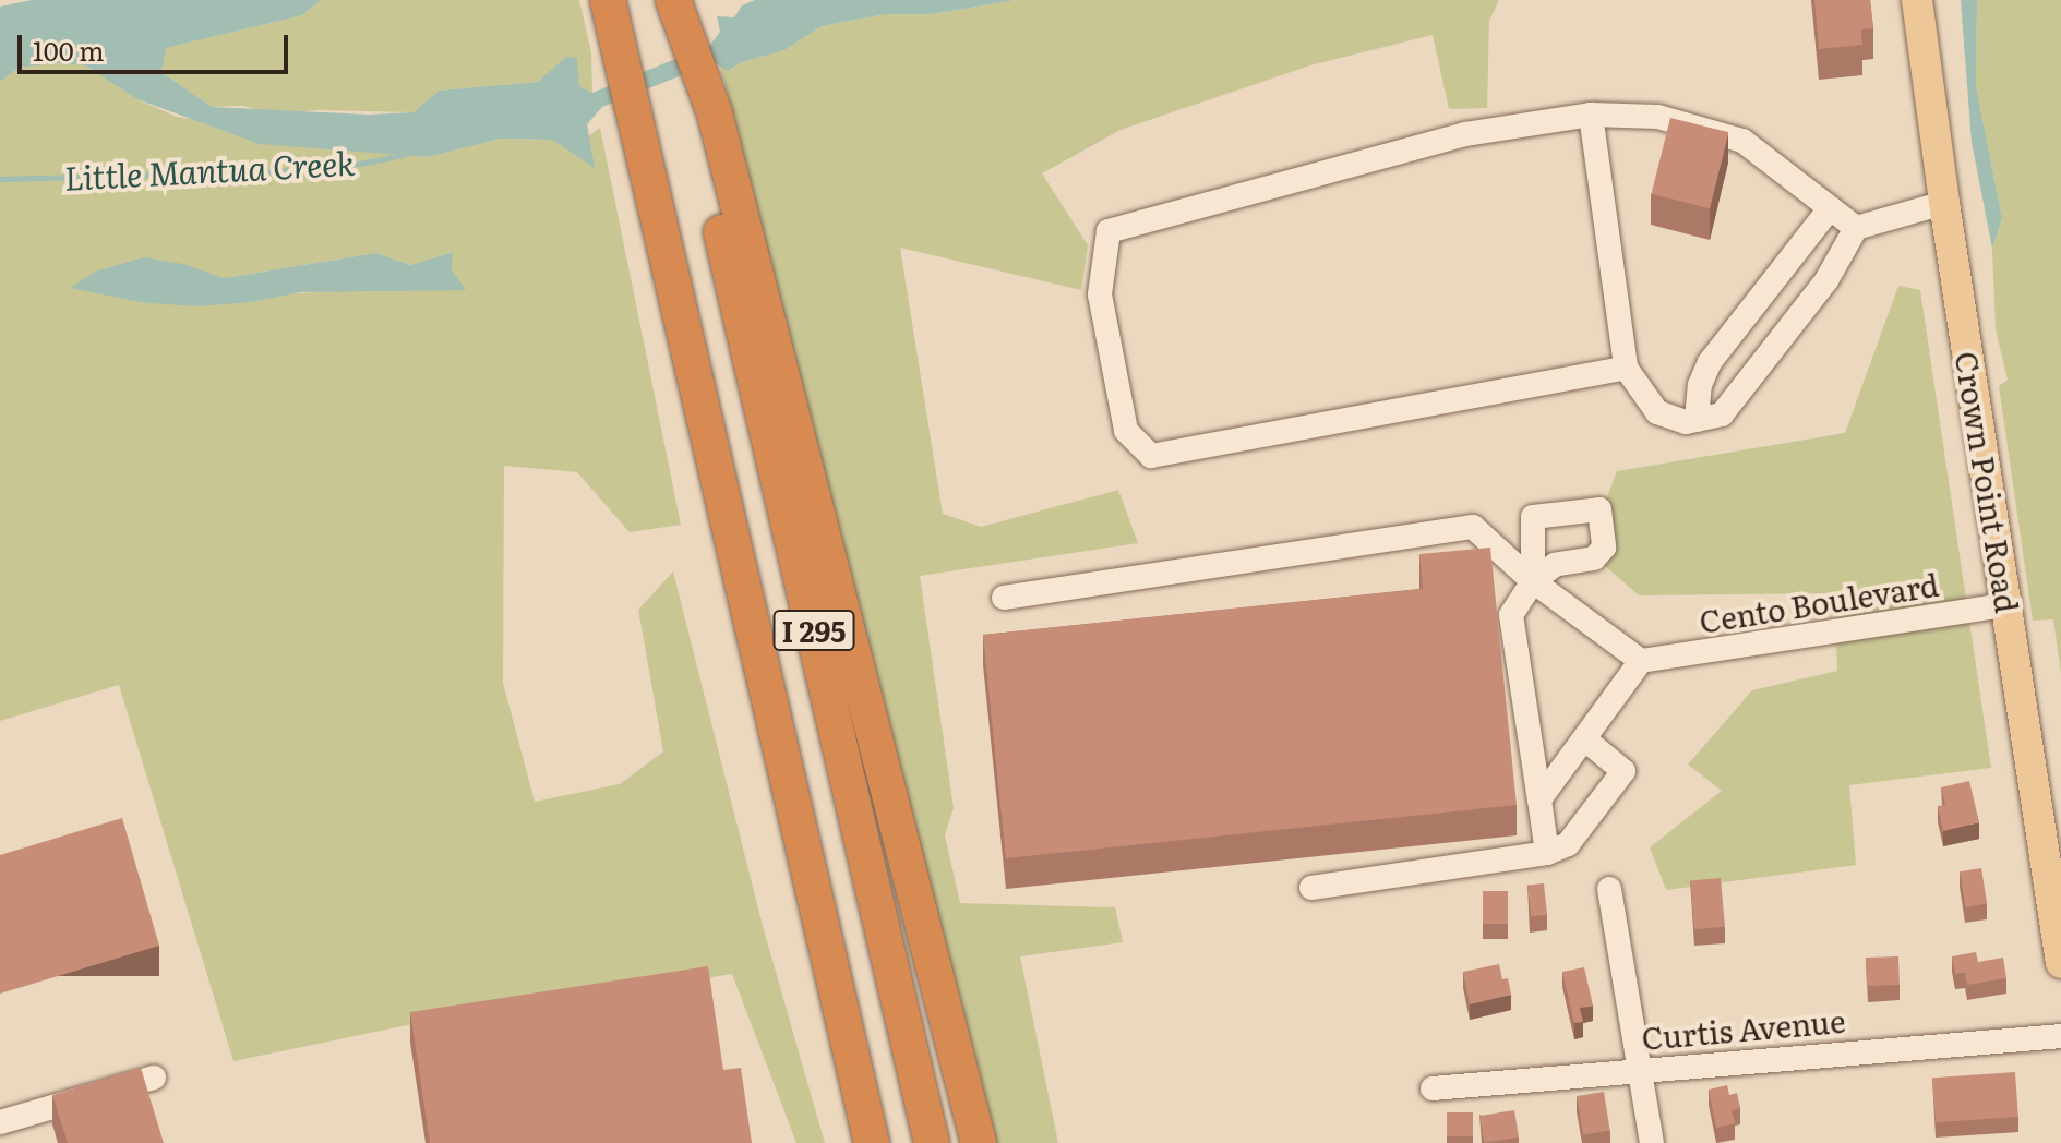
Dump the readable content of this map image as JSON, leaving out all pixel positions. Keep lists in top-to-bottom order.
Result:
{
  "streets": {
    "highway": ["I 295"],
    "main road": ["Crown Point Road"],
    "street": ["Cento Boulevard", "Curtis Avenue"]
  },
  "crossings": [
    ["Crown Point Road", "Cento Boulevard"]
  ],
  "water": ["Little Mantua Creek"],
  "scale_bar": "100 m"
}
